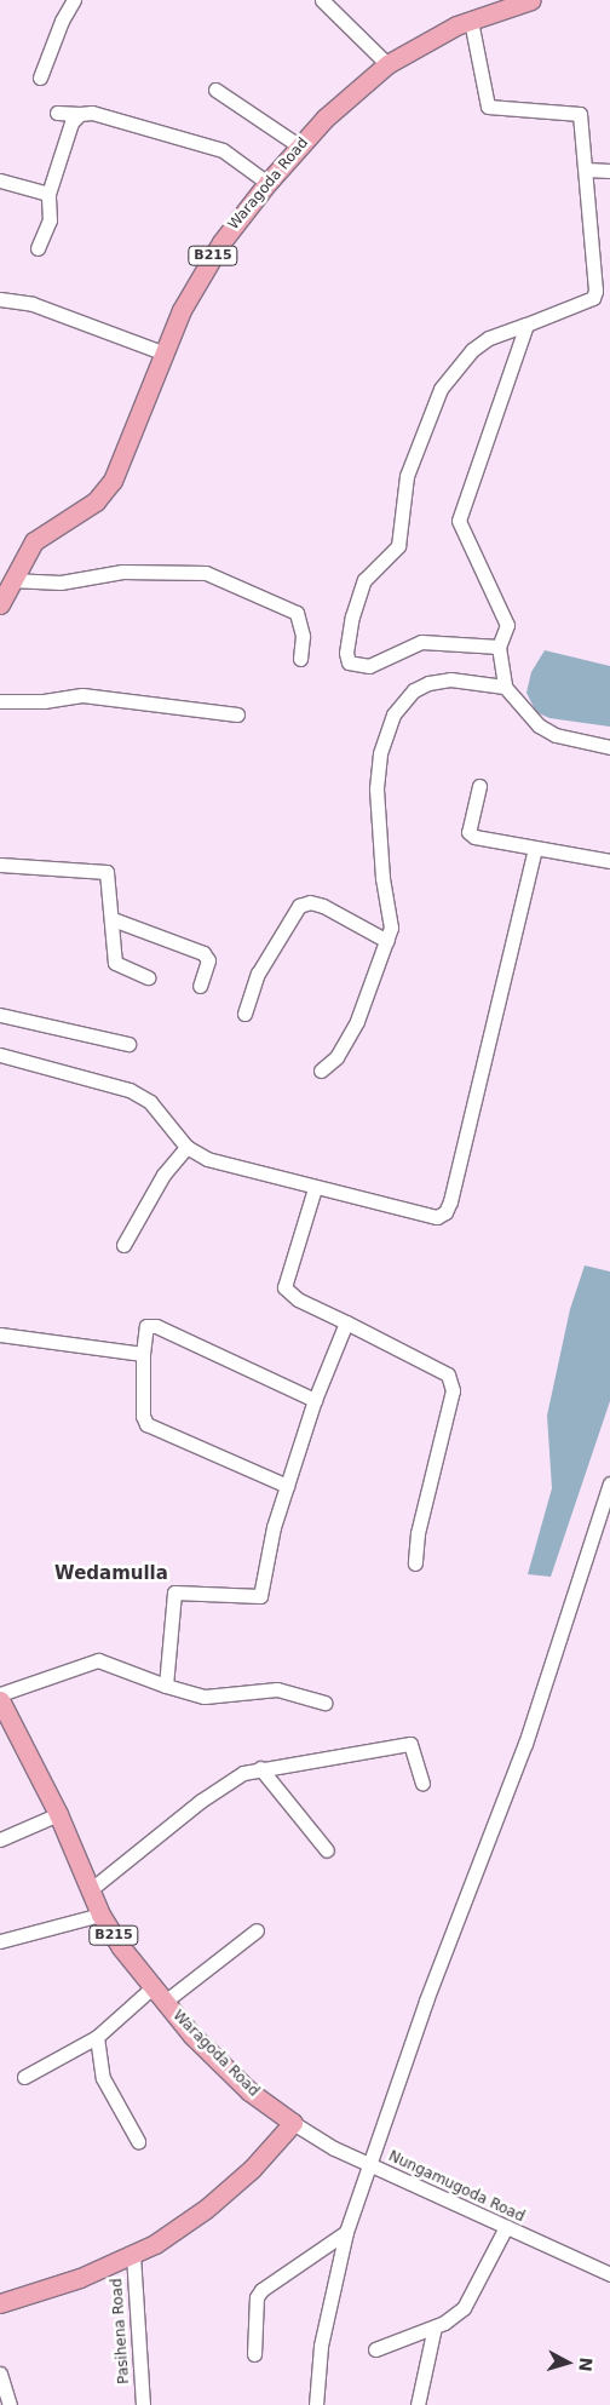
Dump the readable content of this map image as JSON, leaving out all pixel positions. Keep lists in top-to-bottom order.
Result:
{
  "streets": {
    "main road": ["Waragoda Road", "B215"],
    "street": ["Nungamugoda Road", "Pasihena Road"]
  },
  "crossings": [
    ["Waragoda Road", "Nungamugoda Road"]
  ],
  "districts": ["Wedamulla"],
  "north": "right"
}
